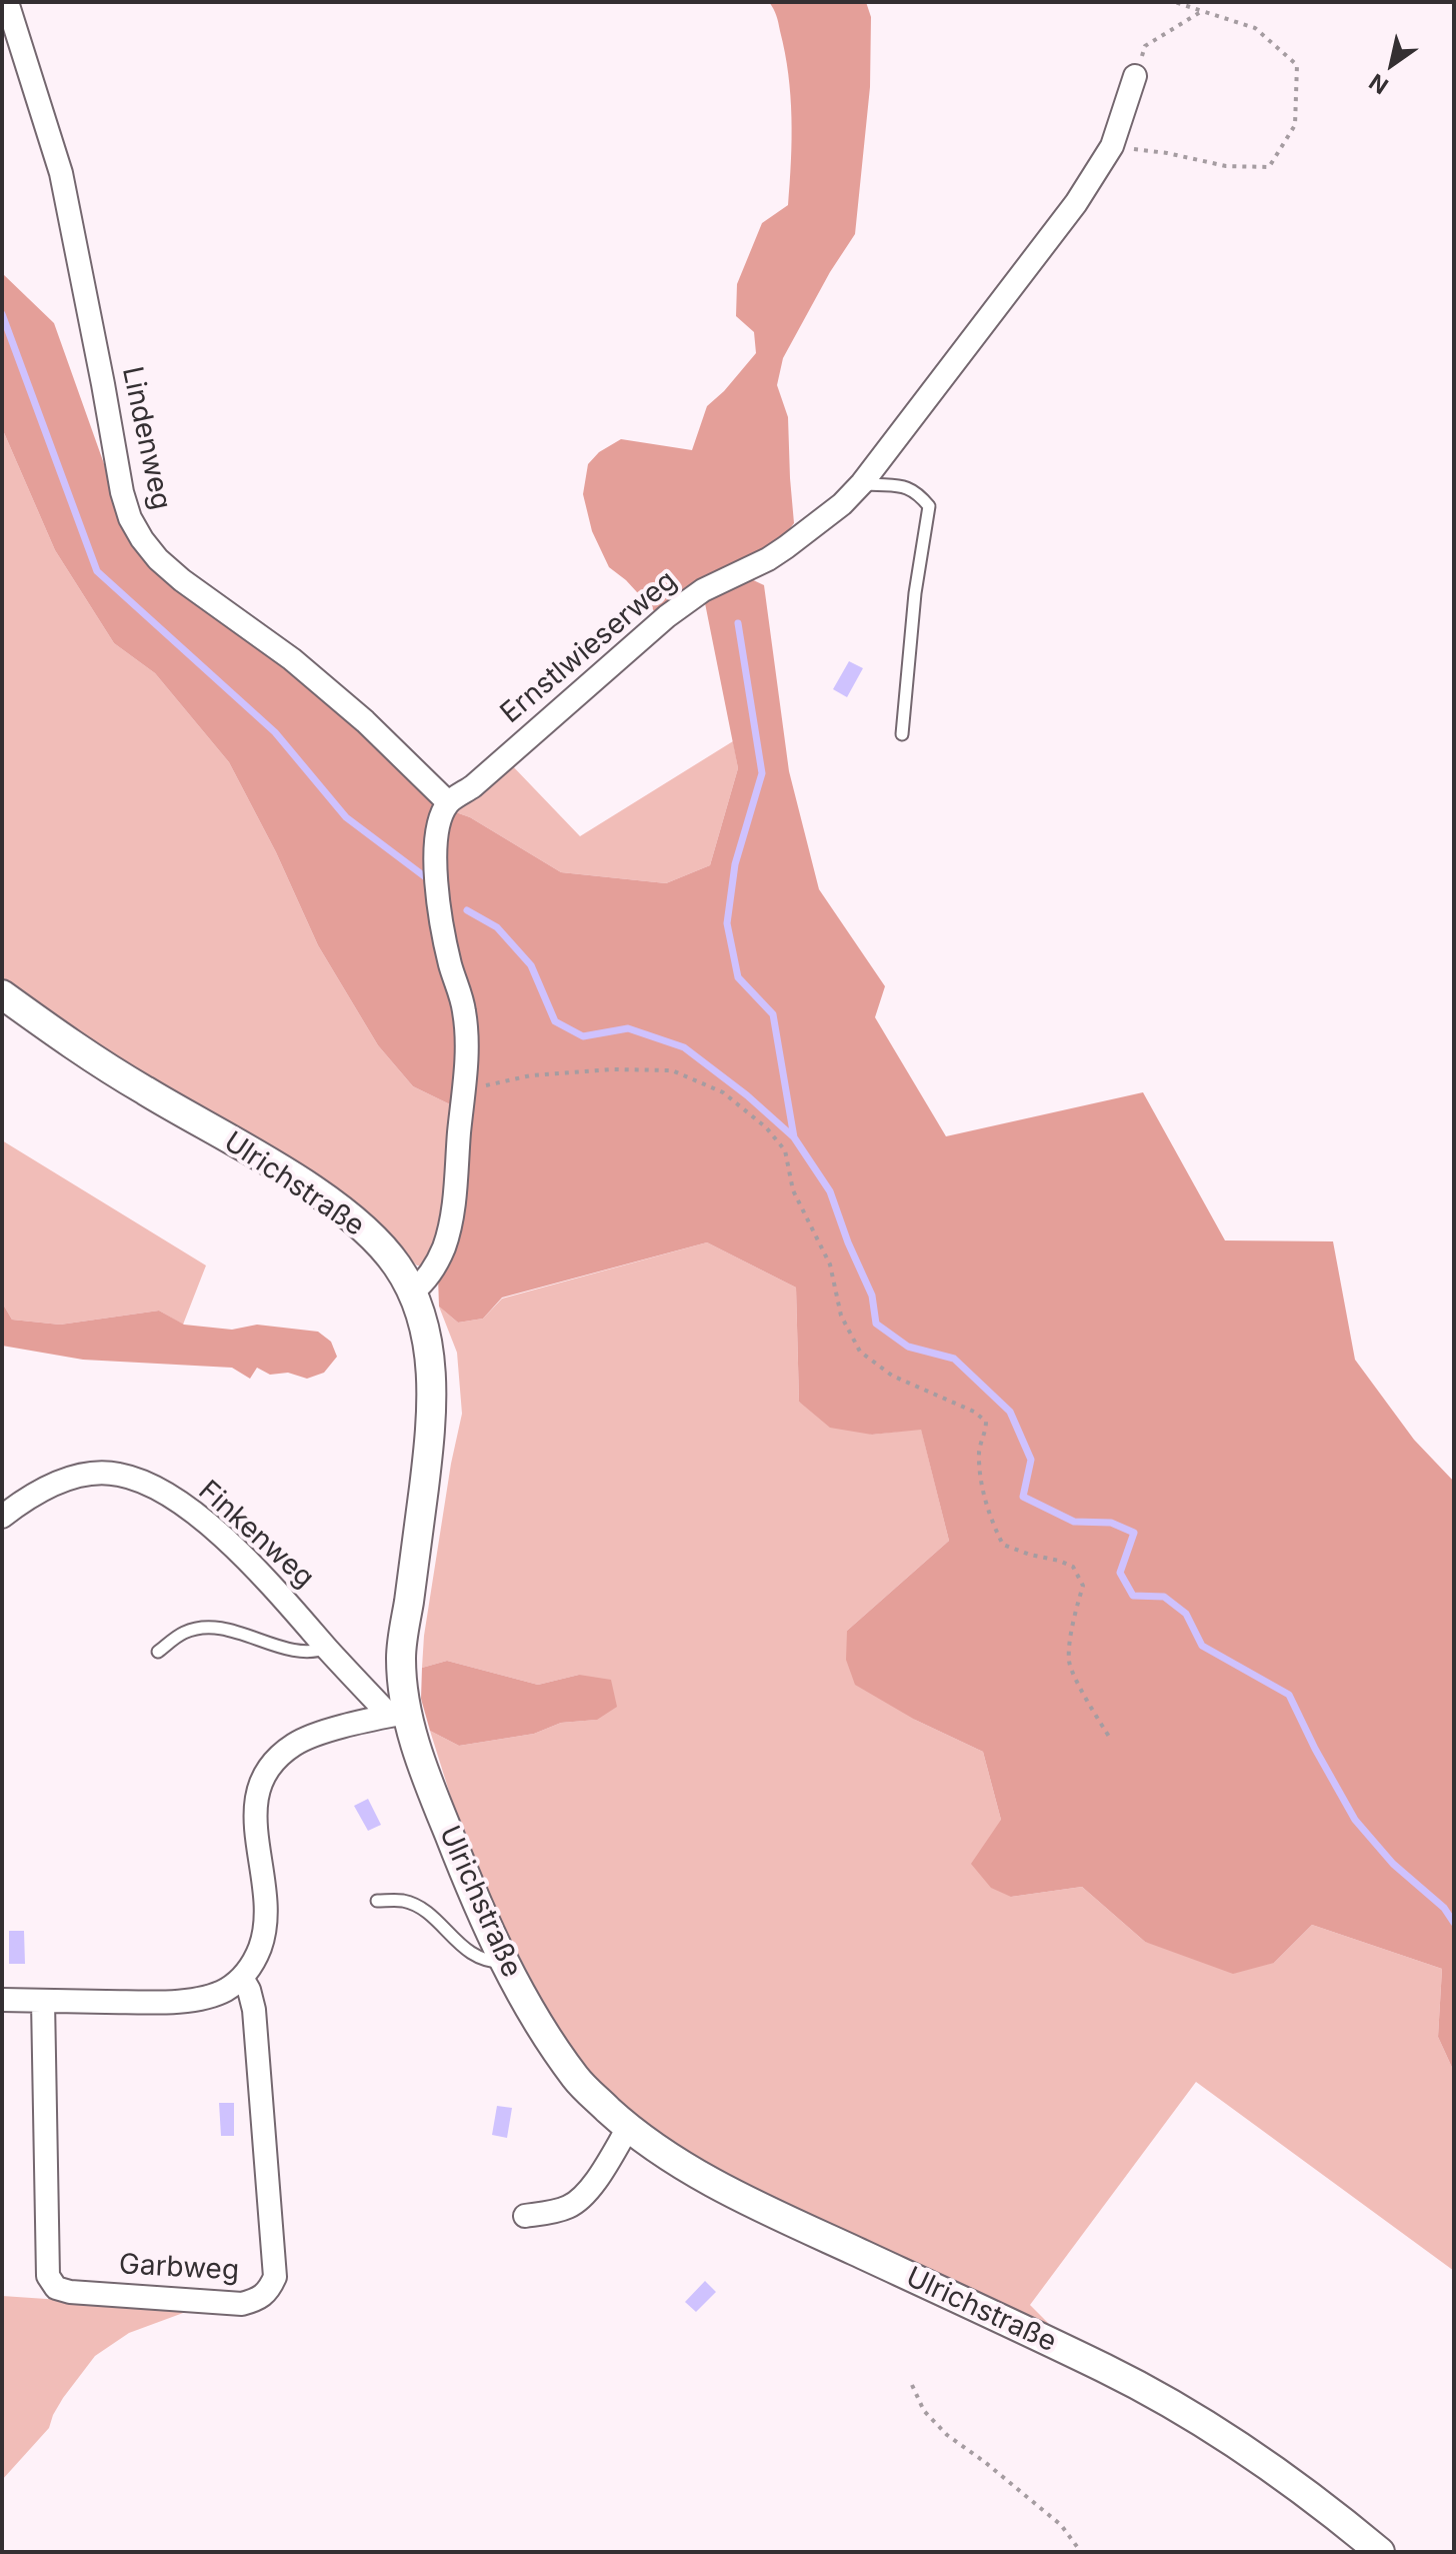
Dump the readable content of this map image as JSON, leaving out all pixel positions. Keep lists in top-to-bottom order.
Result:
{
  "streets": {
    "street": [
      "Lindenweg",
      "Ernstlwieserweg",
      "Ulrichstraße",
      "Finkenweg",
      "Garbweg"
    ]
  },
  "crossings": [
    ["Lindenweg", "Ernstlwieserweg"],
    ["Ulrichstraße", "Finkenweg"]
  ],
  "north": "bottom left"
}
